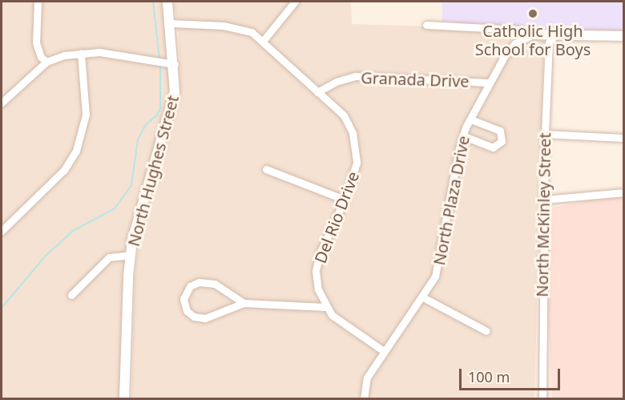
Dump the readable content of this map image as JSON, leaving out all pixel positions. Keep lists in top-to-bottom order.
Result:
{
  "streets": {
    "street": [
      "Granada Drive",
      "North Hughes Street",
      "North Plaza Drive",
      "North McKinley Street",
      "Del Rio Drive"
    ]
  },
  "crossings": [
    ["Granada Drive", "North Plaza Drive"],
    ["Granada Drive", "Del Rio Drive"],
    ["North Hughes Street", "Del Rio Drive"],
    ["North Plaza Drive", "Del Rio Drive"]
  ],
  "places": ["Catholic High School for Boys"],
  "scale_bar": "100 m"
}
